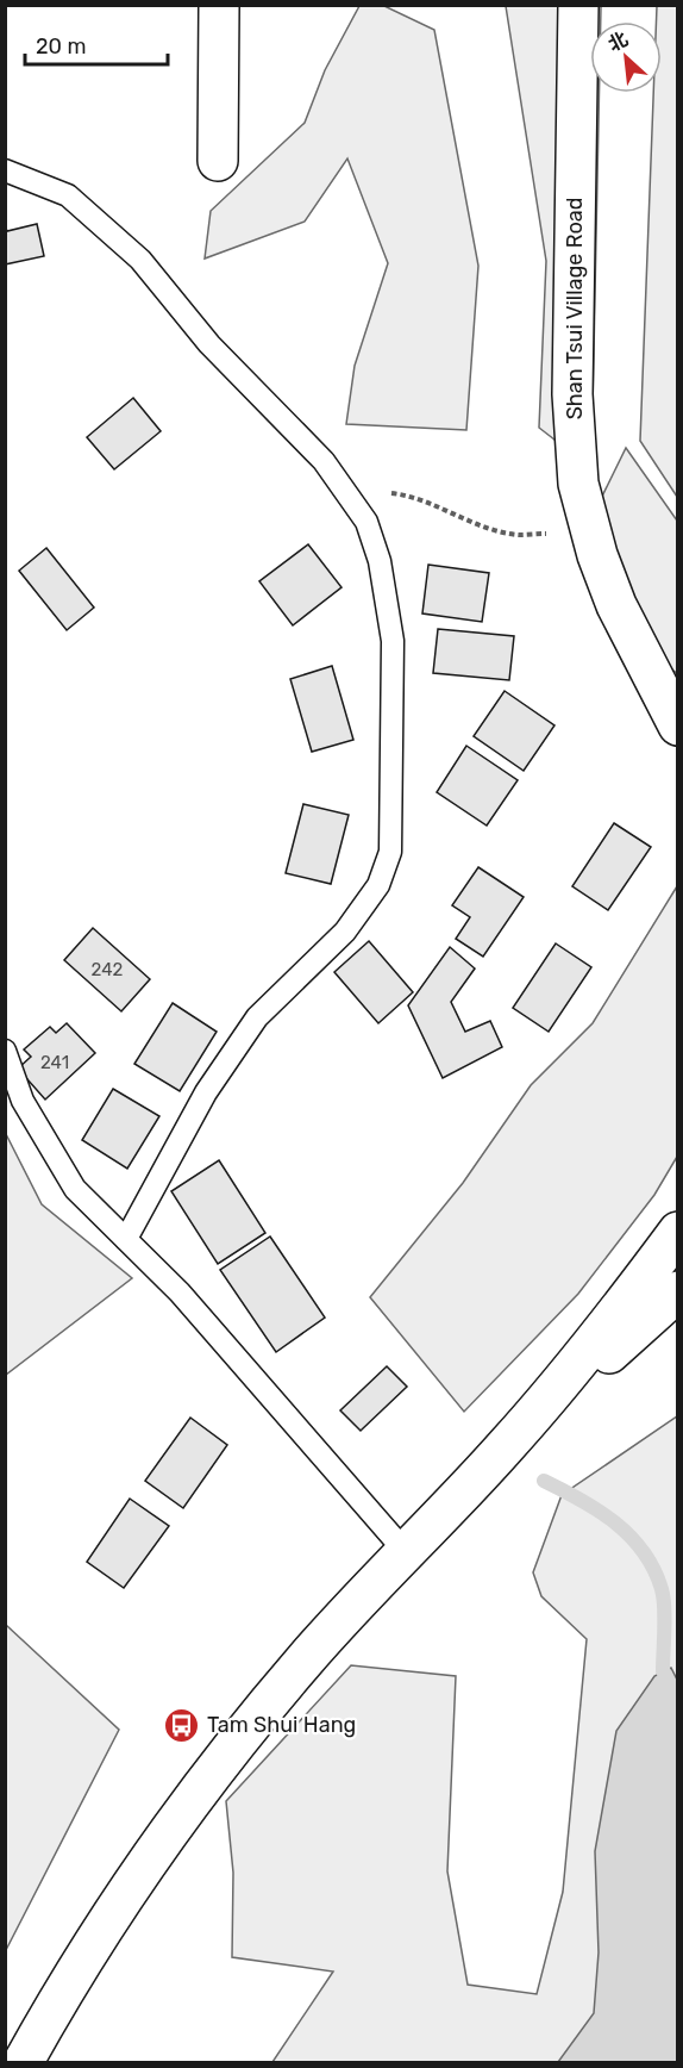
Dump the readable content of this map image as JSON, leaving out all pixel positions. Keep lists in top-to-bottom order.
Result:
{
  "streets": {
    "main road": ["Shan Tsui Village Road"]
  },
  "places": {
    "bus stop": ["Tam Shui Hang"]
  },
  "house_numbers": ["242", "241"],
  "scale_bar": "20 m",
  "north": "top left"
}
